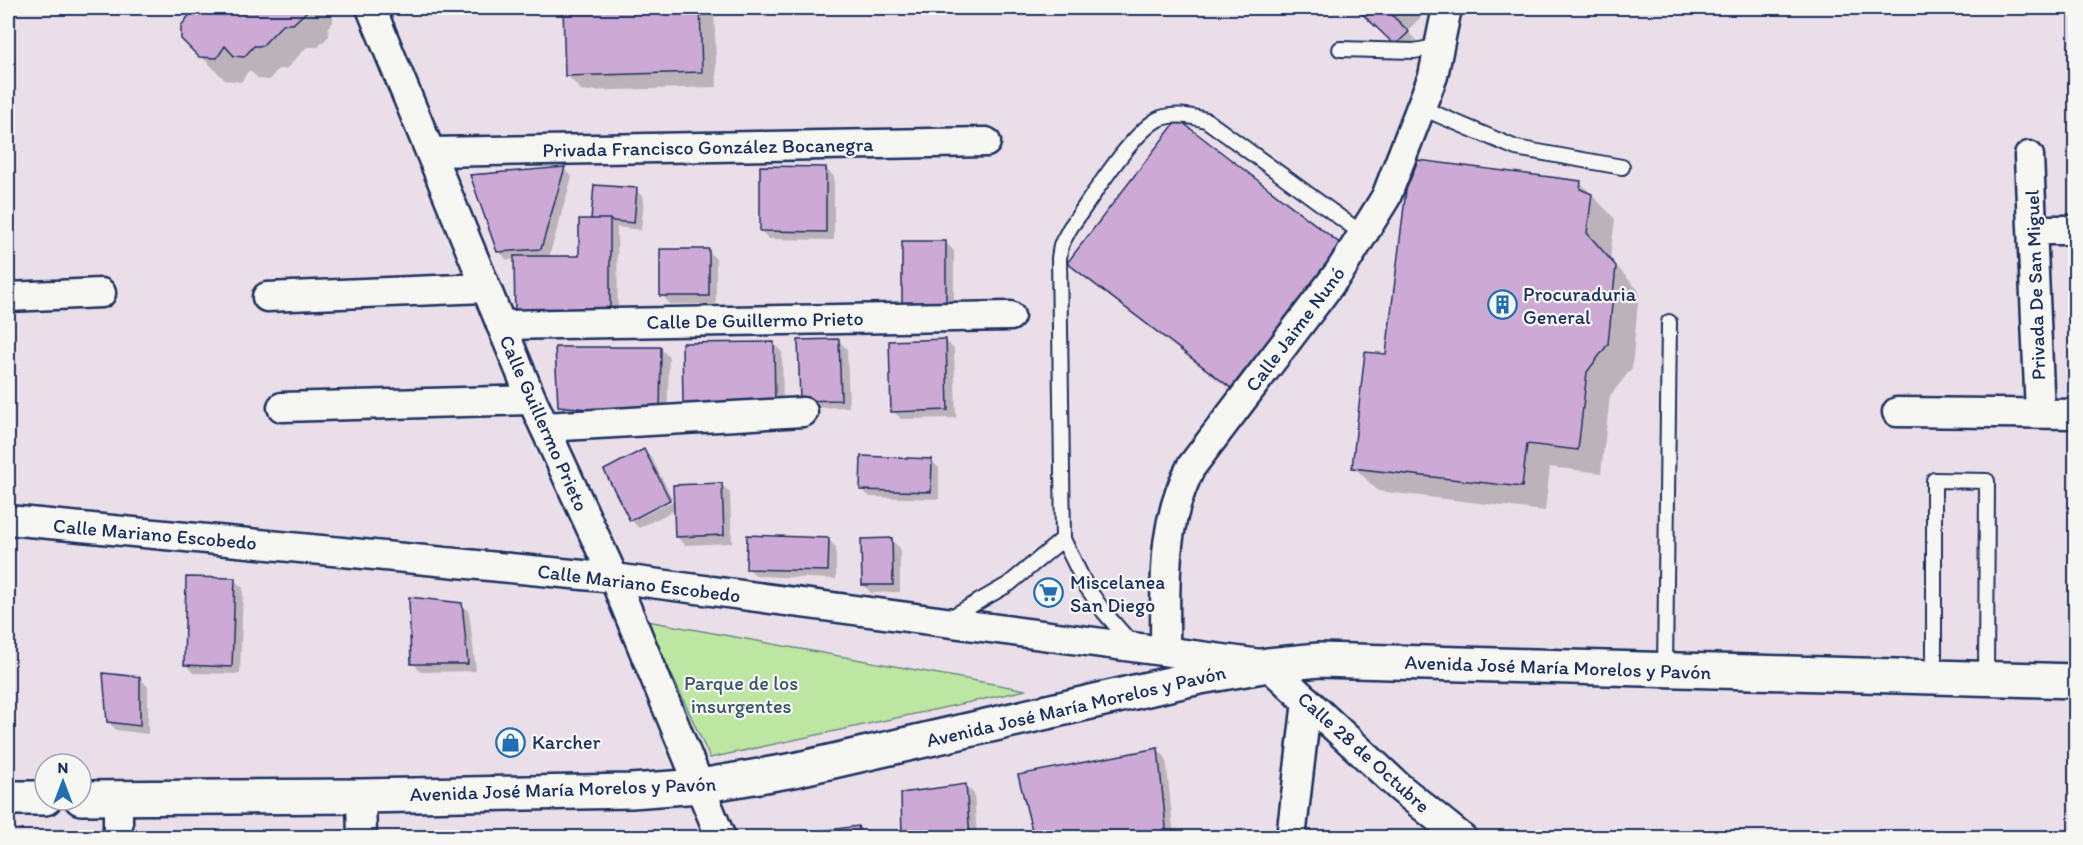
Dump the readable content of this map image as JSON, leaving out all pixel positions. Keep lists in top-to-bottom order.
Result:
{
  "streets": {
    "main road": ["Avenida José María Morelos y Pavón"],
    "street": [
      "Privada Francisco González Bocanegra",
      "Privada De San Miguel",
      "Calle De Guillermo Prieto",
      "Calle Jaime Nunó",
      "Calle Guillermo Prieto",
      "Calle Mariano Escobedo",
      "Calle 28 de Octubre"
    ]
  },
  "crossings": [
    ["Privada Francisco González Bocanegra", "Calle Guillermo Prieto"],
    ["Calle De Guillermo Prieto", "Calle Guillermo Prieto"],
    ["Calle Jaime Nunó", "Calle Mariano Escobedo"],
    ["Calle Guillermo Prieto", "Calle Mariano Escobedo"],
    ["Calle Guillermo Prieto", "Avenida José María Morelos y Pavón"],
    ["Calle Mariano Escobedo", "Avenida José María Morelos y Pavón"],
    ["Calle Mariano Escobedo", "Calle 28 de Octubre"],
    ["Avenida José María Morelos y Pavón", "Calle 28 de Octubre"]
  ],
  "parks": ["Parque de los insurgentes"],
  "places": {
    "building": ["Procuraduria General"],
    "supermarket": ["Miscelanea San Diego"],
    "shop": ["Karcher"]
  },
  "north": "top"
}
